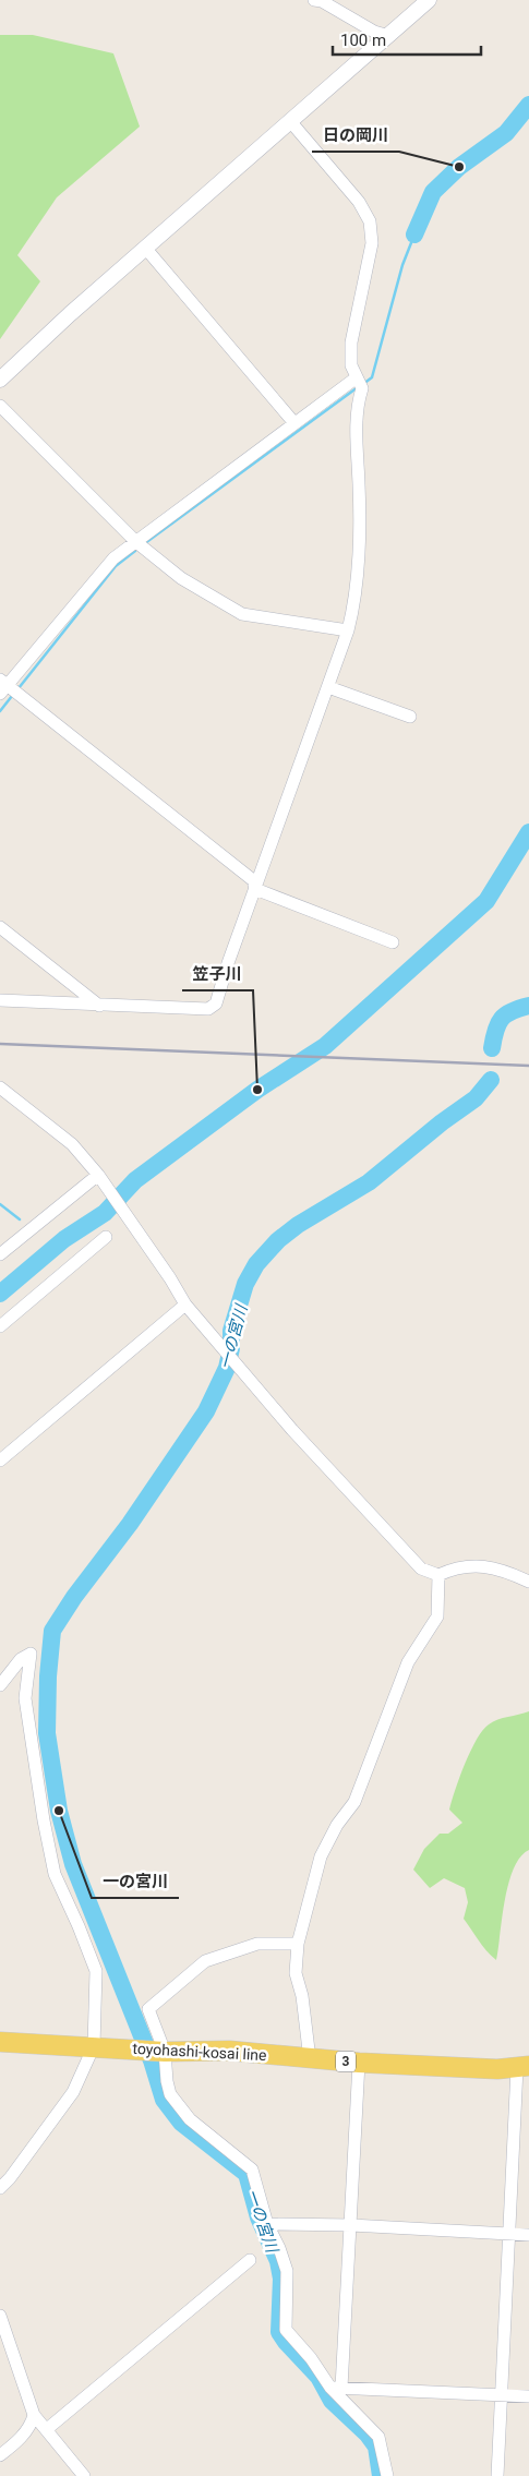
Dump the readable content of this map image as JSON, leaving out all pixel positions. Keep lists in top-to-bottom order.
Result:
{
  "streets": {
    "main road": ["toyohashi-kosai line", "3"]
  },
  "water": ["一の宮川"],
  "places": ["日の岡川", "笠子川", "一の宮川"],
  "scale_bar": "100 m"
}
